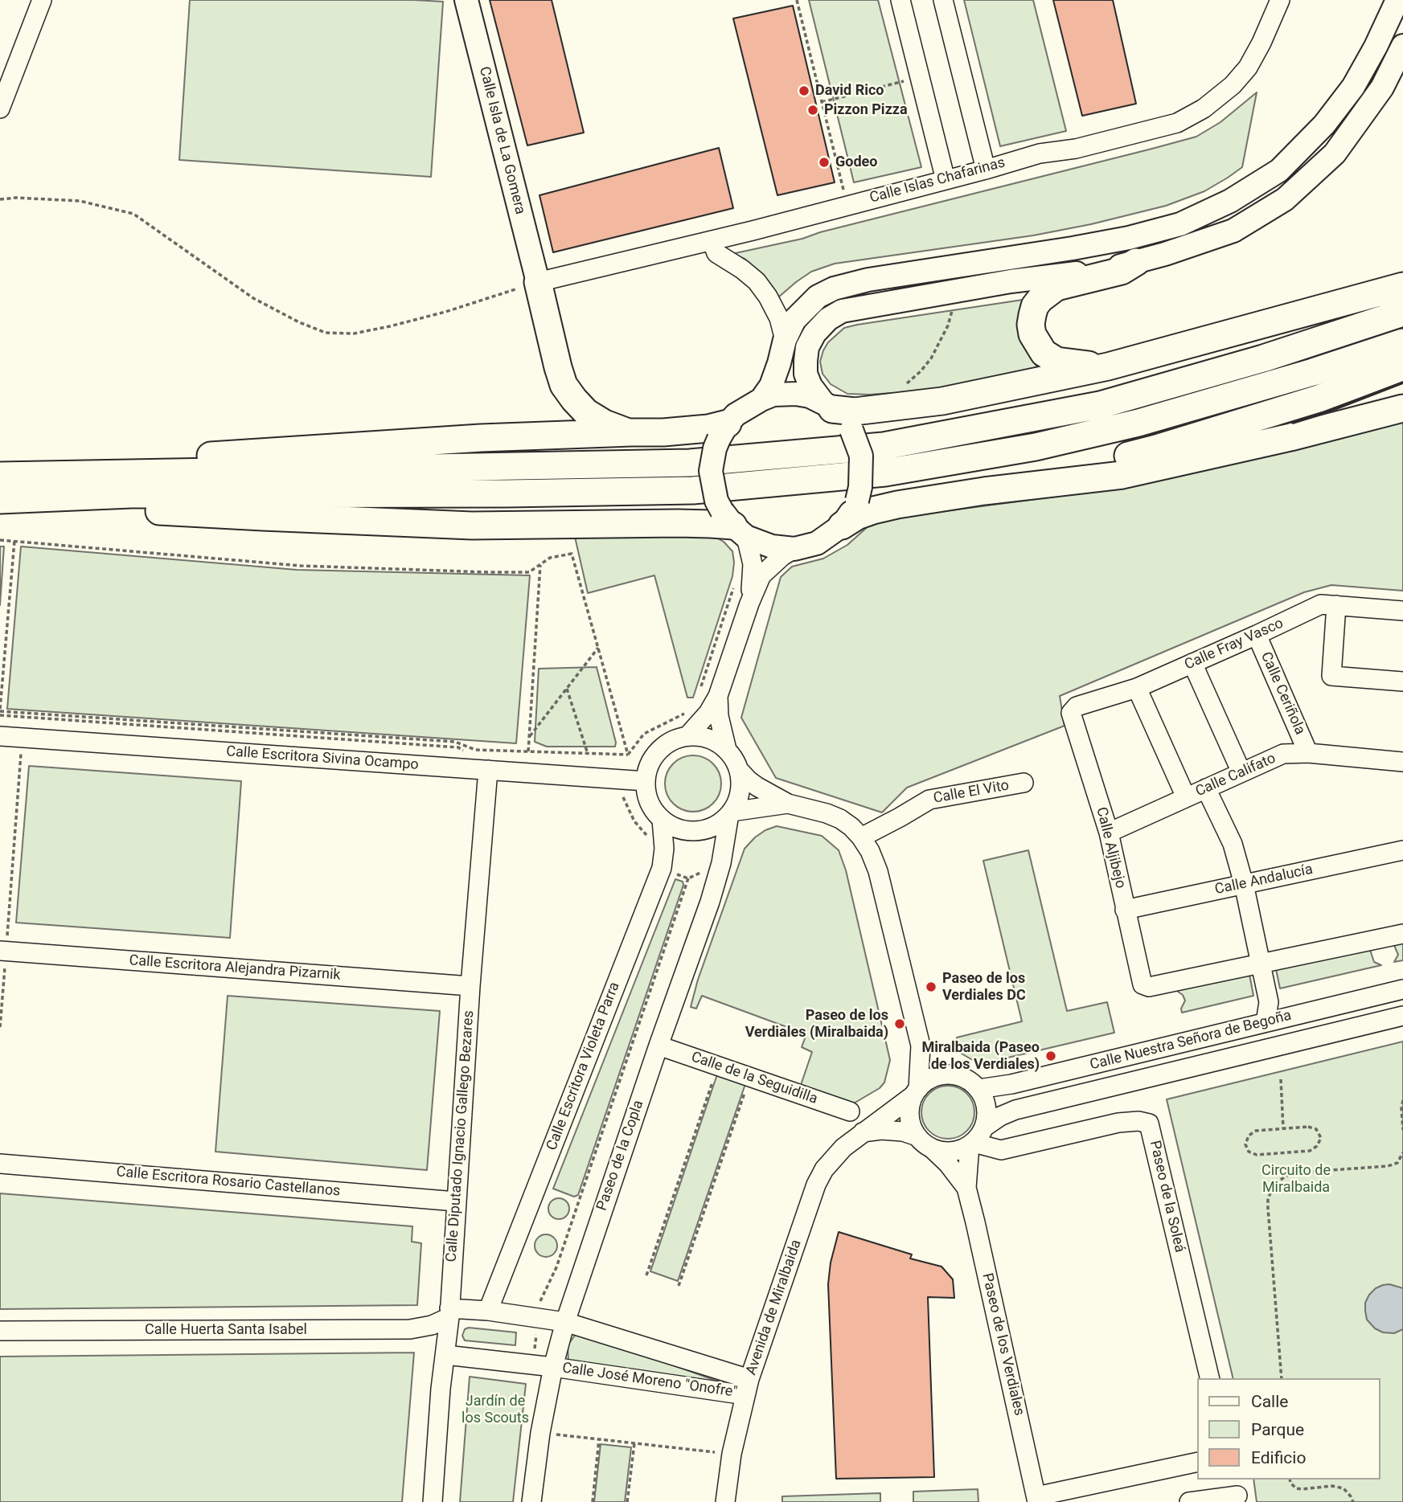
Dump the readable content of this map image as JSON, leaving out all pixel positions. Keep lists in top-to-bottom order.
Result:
{
  "streets": {
    "main road": ["Calle Isla de La Gomera"],
    "street": [
      "Calle Islas Chafarinas",
      "Calle Fray Vasco",
      "Calle Ceriñola",
      "Calle Escritora Sivina Ocampo",
      "Calle Califato",
      "Calle El Vito",
      "Calle Aljibejo",
      "Calle Andalucía",
      "Calle Escritora Alejandra Pizarnik",
      "Calle Nuestra Señora de Begoña",
      "Calle Escritora Violeta Parra",
      "Calle de la Seguidilla",
      "Calle Diputado Ignacio Gallego Bezares",
      "Paseo de la Copla",
      "Calle Escritora Rosario Castellanos",
      "Paseo de la Soleá",
      "Avenida de Miralbaida",
      "Calle Huerta Santa Isabel",
      "Paseo de los Verdiales",
      "Calle José Moreno \"Onofre\""
    ]
  },
  "crossings": [
    ["Calle Isla de La Gomera", "Calle Islas Chafarinas"],
    ["Calle Fray Vasco", "Calle Ceriñola"],
    ["Calle Fray Vasco", "Calle Aljibejo"],
    ["Calle Ceriñola", "Calle Califato"],
    ["Calle Escritora Sivina Ocampo", "Calle Escritora Violeta Parra"],
    ["Calle Escritora Sivina Ocampo", "Calle Diputado Ignacio Gallego Bezares"],
    ["Calle Escritora Sivina Ocampo", "Paseo de la Copla"],
    ["Calle Califato", "Calle Aljibejo"],
    ["Calle Aljibejo", "Calle Andalucía"],
    ["Calle Escritora Alejandra Pizarnik", "Calle Diputado Ignacio Gallego Bezares"],
    ["Calle Nuestra Señora de Begoña", "Paseo de la Soleá"],
    ["Calle Nuestra Señora de Begoña", "Avenida de Miralbaida"],
    ["Calle Nuestra Señora de Begoña", "Paseo de los Verdiales"],
    ["Calle Escritora Violeta Parra", "Paseo de la Copla"],
    ["Calle Escritora Violeta Parra", "Calle Huerta Santa Isabel"],
    ["Calle de la Seguidilla", "Paseo de la Copla"],
    ["Calle Diputado Ignacio Gallego Bezares", "Calle Escritora Rosario Castellanos"],
    ["Calle Diputado Ignacio Gallego Bezares", "Calle Huerta Santa Isabel"],
    ["Paseo de la Copla", "Calle Huerta Santa Isabel"],
    ["Paseo de la Copla", "Calle José Moreno \"Onofre\""],
    ["Paseo de la Soleá", "Avenida de Miralbaida"],
    ["Paseo de la Soleá", "Paseo de los Verdiales"],
    ["Avenida de Miralbaida", "Paseo de los Verdiales"],
    ["Avenida de Miralbaida", "Calle José Moreno \"Onofre\""],
    ["Calle Huerta Santa Isabel", "Calle José Moreno \"Onofre\""]
  ],
  "parks": ["Circuito de Miralbaida", "Jardín de los Scouts"],
  "places": [
    "David Rico",
    "Pizzon Pizza",
    "Godeo",
    "Paseo de los Verdiales DC",
    "Paseo de los Verdiales (Miralbaida)",
    "Miralbaida (Paseo de los Verdiales)"
  ],
  "legend": ["Calle", "Parque", "Edificio"]
}
